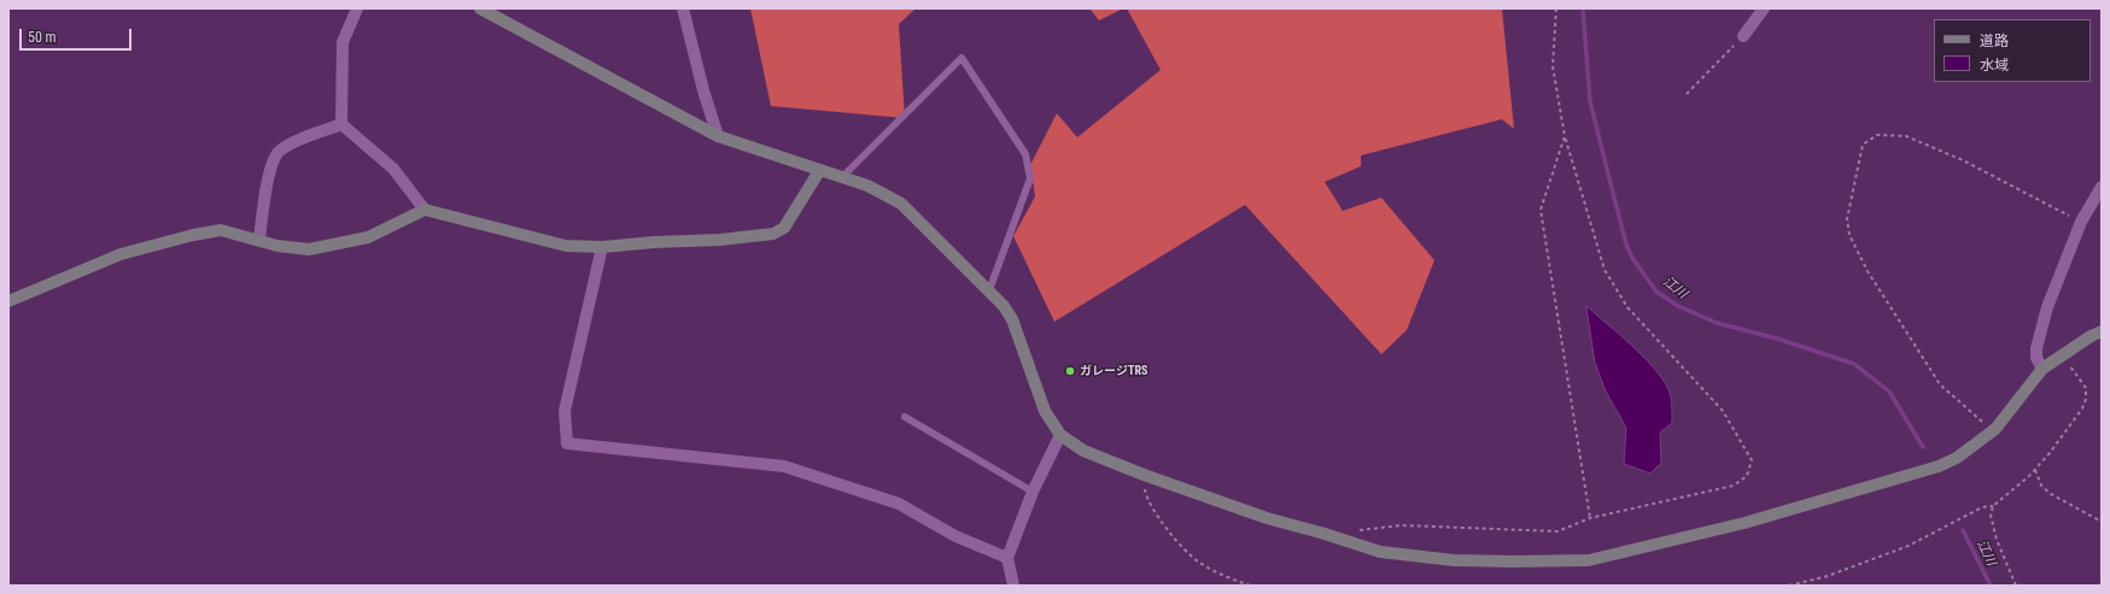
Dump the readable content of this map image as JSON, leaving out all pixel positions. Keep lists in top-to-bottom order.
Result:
{
  "water": ["江川"],
  "places": ["ガレージTRS"],
  "legend": ["道路", "水域"],
  "scale_bar": "50 m"
}
